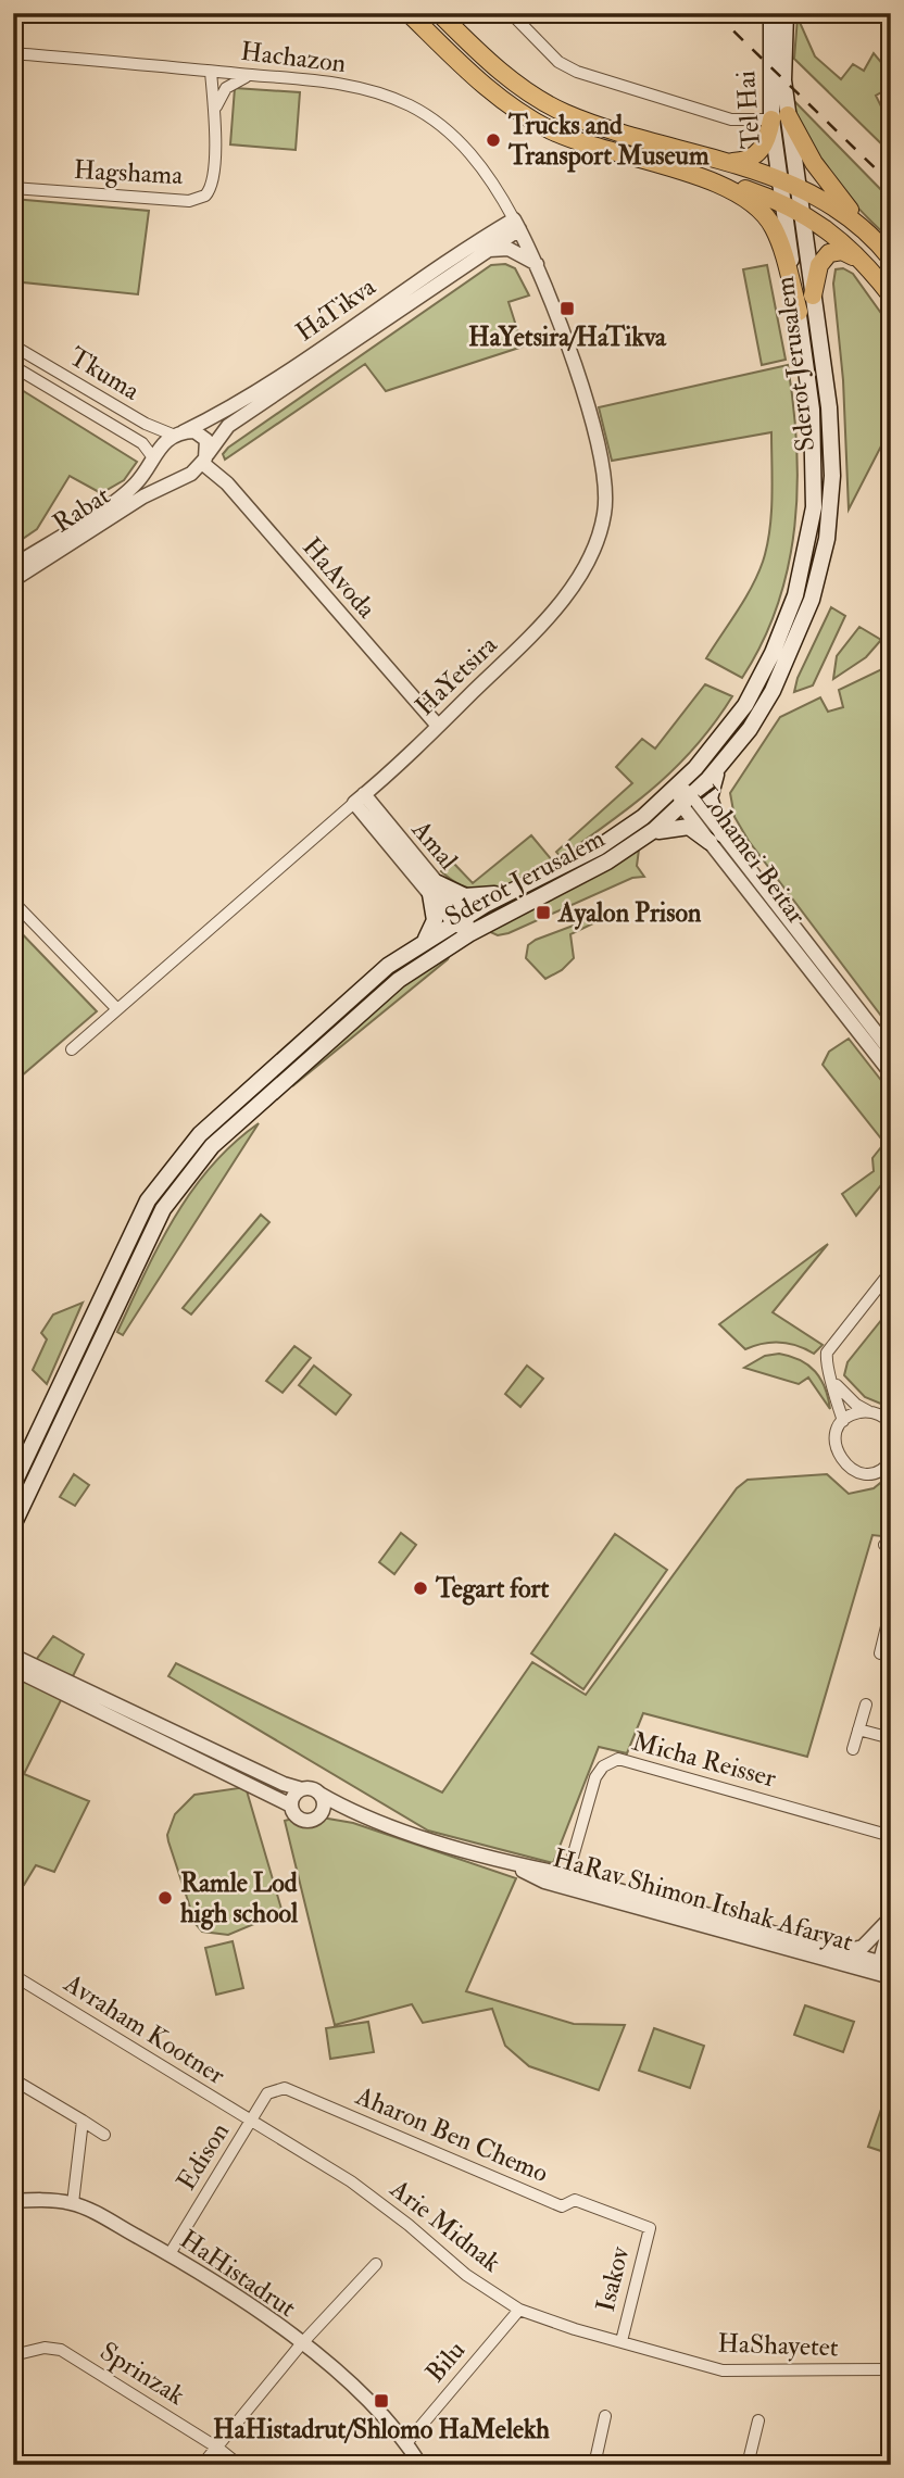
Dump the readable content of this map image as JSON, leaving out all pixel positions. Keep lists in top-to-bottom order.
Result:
{
  "streets": {
    "main road": ["Tel Hai", "Sderot Jerusalem"],
    "street": [
      "Hachazon",
      "Hagshama",
      "HaTikva",
      "Tkuma",
      "Rabat",
      "HaAvoda",
      "HaYetsira",
      "Amal",
      "Lohamei Beitar",
      "Micha Reisser",
      "HaRav Shimon Itshak Afaryat",
      "Avraham Kootner",
      "Aharon Ben Chemo",
      "Edison",
      "Arie Midnak",
      "HaHistadrut",
      "Isakov",
      "HaShayetet",
      "Bilu",
      "Sprinzak"
    ]
  },
  "crossings": [
    ["Hachazon", "Hagshama"],
    ["Hachazon", "HaTikva"],
    ["Hachazon", "HaYetsira"],
    ["Tel Hai", "Sderot Jerusalem"],
    ["HaTikva", "Tkuma"],
    ["HaTikva", "Rabat"],
    ["HaTikva", "HaAvoda"],
    ["HaTikva", "HaYetsira"],
    ["Sderot Jerusalem", "Amal"],
    ["Sderot Jerusalem", "Lohamei Beitar"],
    ["Tkuma", "Rabat"],
    ["Tkuma", "HaAvoda"],
    ["Rabat", "HaAvoda"],
    ["HaAvoda", "HaYetsira"],
    ["HaYetsira", "Amal"],
    ["Avraham Kootner", "Aharon Ben Chemo"],
    ["Avraham Kootner", "Edison"],
    ["Avraham Kootner", "Arie Midnak"],
    ["Aharon Ben Chemo", "Edison"],
    ["Aharon Ben Chemo", "Arie Midnak"],
    ["Aharon Ben Chemo", "Isakov"],
    ["Edison", "Arie Midnak"],
    ["Edison", "HaHistadrut"],
    ["Arie Midnak", "Isakov"],
    ["Arie Midnak", "HaShayetet"],
    ["Arie Midnak", "Bilu"],
    ["HaHistadrut", "Bilu"],
    ["Isakov", "HaShayetet"]
  ],
  "places": {
    "other": ["Trucks and Transport Museum", "Tegart fort", "Ramle Lod high school"],
    "transit": ["HaYetsira/HaTikva", "Ayalon Prison", "HaHistadrut/Shlomo HaMelekh"]
  }
}
